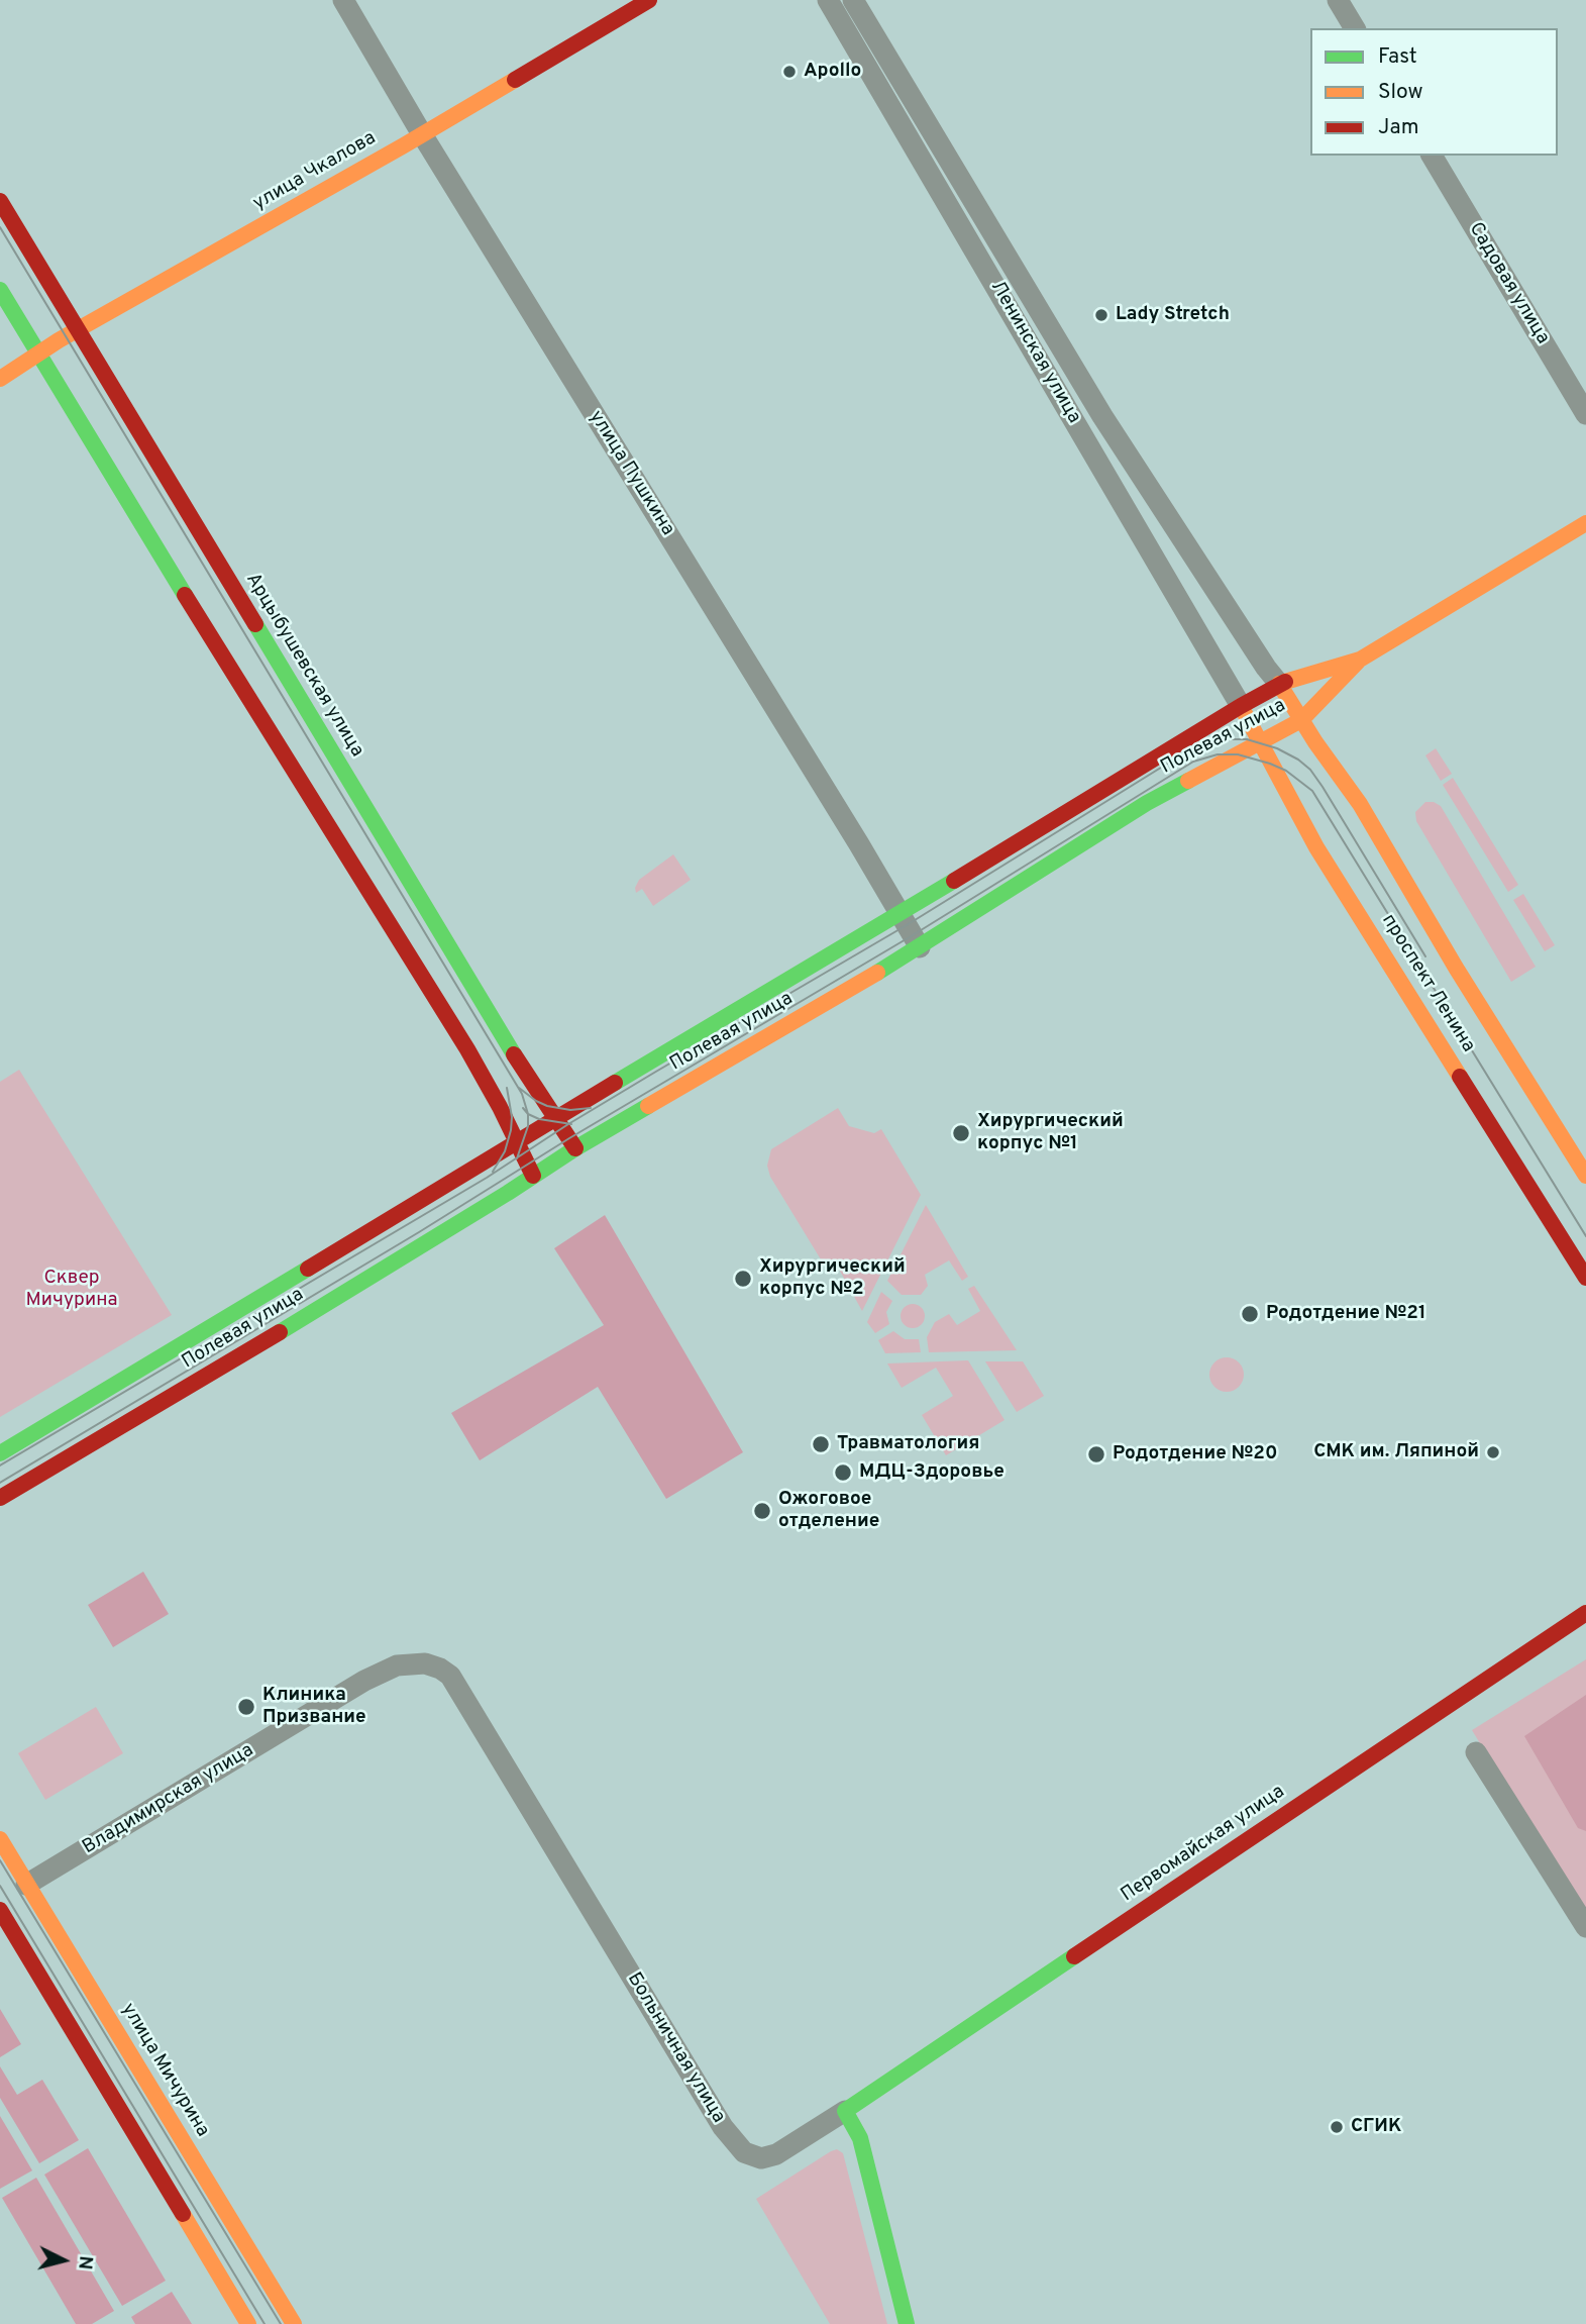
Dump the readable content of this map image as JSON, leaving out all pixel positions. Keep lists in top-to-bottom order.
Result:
{
  "streets": {
    "main road": [
      "улица Чкалова",
      "Арцыбушевская улица",
      "Полевая улица",
      "проспект Ленина",
      "Первомайская улица",
      "улица Мичурина"
    ],
    "street": [
      "Садовая улица",
      "Ленинская улица",
      "улица Пушкина",
      "Владимирская улица",
      "Больничная улица"
    ]
  },
  "crossings": [
    ["улица Чкалова", "улица Пушкина"],
    ["улица Чкалова", "Арцыбушевская улица"],
    ["Ленинская улица", "Полевая улица"],
    ["Ленинская улица", "проспект Ленина"],
    ["улица Пушкина", "Полевая улица"],
    ["Арцыбушевская улица", "Полевая улица"],
    ["Полевая улица", "проспект Ленина"],
    ["Владимирская улица", "Больничная улица"],
    ["Владимирская улица", "улица Мичурина"],
    ["Первомайская улица", "Больничная улица"]
  ],
  "parks": ["Сквер Мичурина"],
  "places": [
    "Apollo",
    "Lady Stretch",
    "Хирургический корпус №1",
    "Хирургический корпус №2",
    "Родотдение №21",
    "Травматология",
    "СМК им. Ляпиной",
    "Родотдение №20",
    "МДЦ-Здоровье",
    "Ожоговое отделение",
    "Клиника Призвание",
    "СГИК"
  ],
  "legend": ["Fast", "Slow", "Jam"],
  "north": "right"
}
